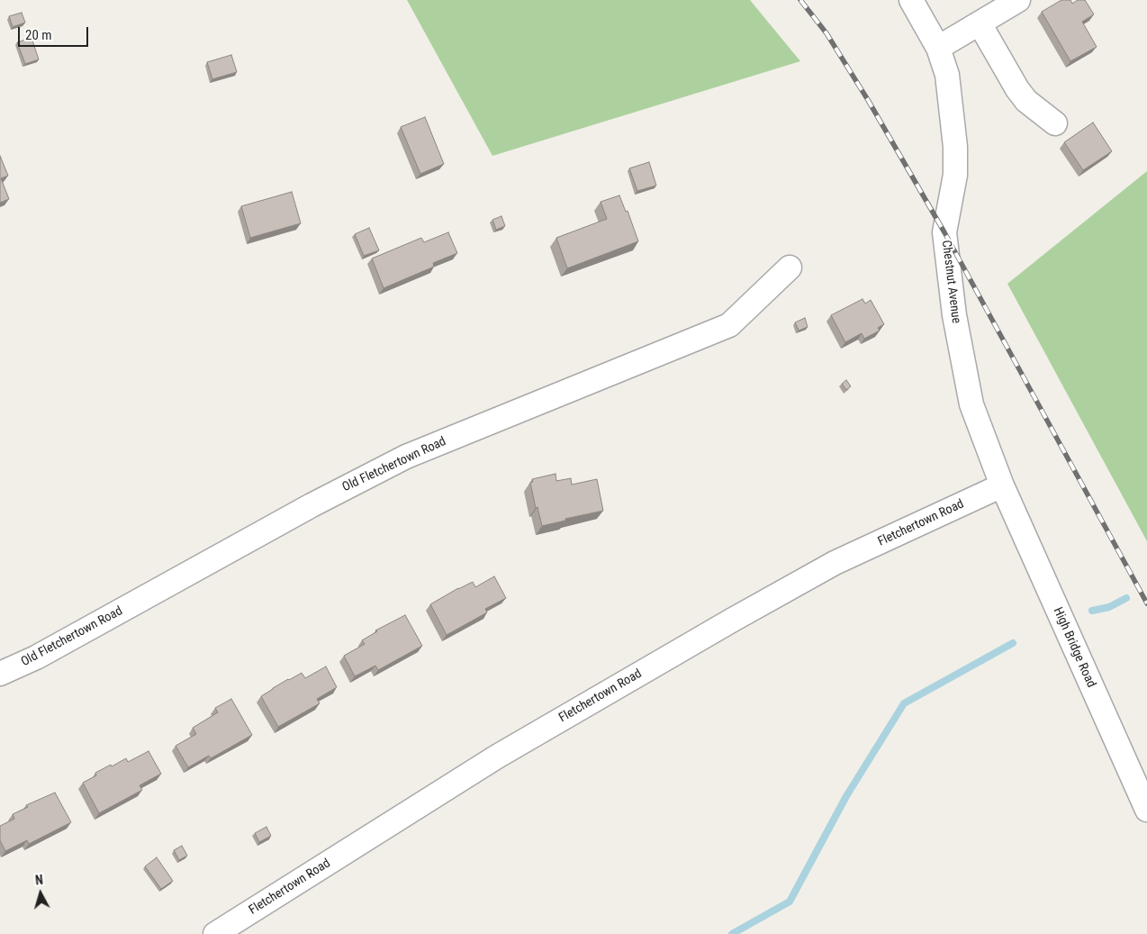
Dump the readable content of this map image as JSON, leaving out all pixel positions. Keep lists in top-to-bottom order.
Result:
{
  "streets": {
    "street": [
      "Chestnut Avenue",
      "Old Fletchertown Road",
      "Fletchertown Road",
      "High Bridge Road"
    ]
  },
  "crossings": [
    ["Chestnut Avenue", "Fletchertown Road"],
    ["Chestnut Avenue", "High Bridge Road"],
    ["Fletchertown Road", "High Bridge Road"]
  ],
  "scale_bar": "20 m",
  "north": "top"
}
